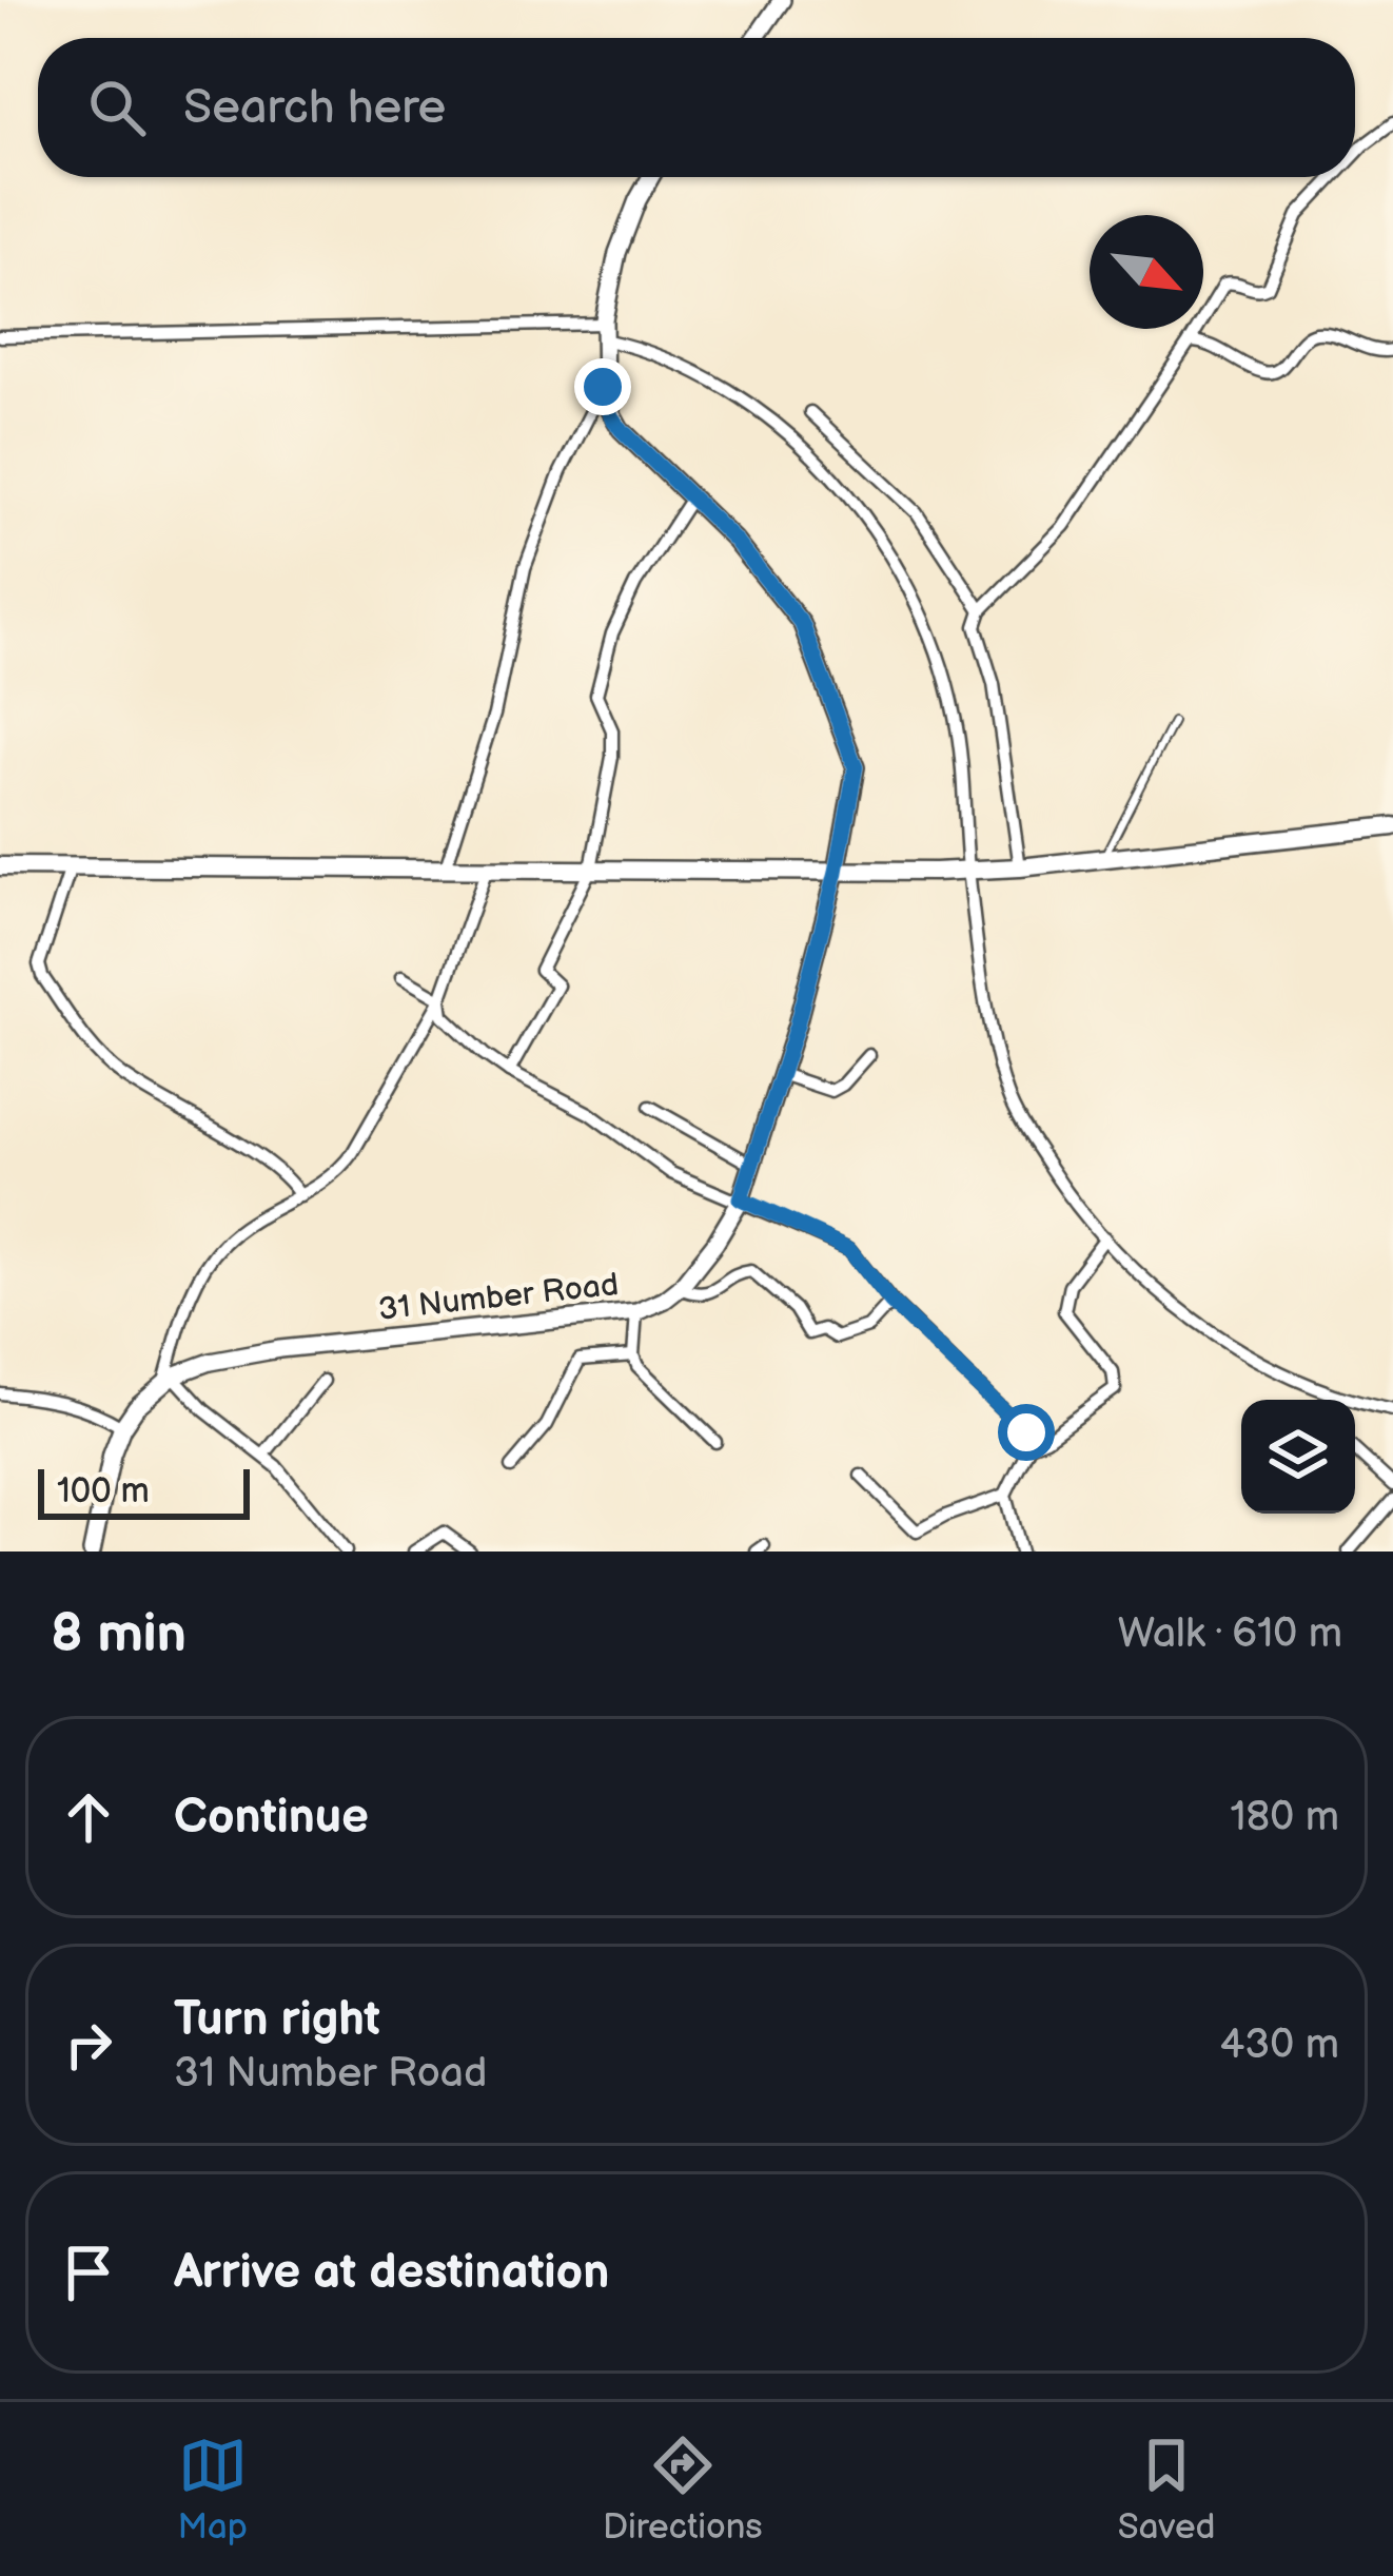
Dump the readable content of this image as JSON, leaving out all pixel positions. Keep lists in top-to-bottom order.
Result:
{
  "streets": {
    "main road": ["31 Number Road"]
  },
  "scale_bar": "100 m",
  "north": "bottom right",
  "page": {
    "search": "Search here",
    "scale": "100 m",
    "heading": ["8 min", "Walk · 610 m"],
    "list": [
      ["Continue", "180 m"],
      ["Turn right", "31 Number Road", "430 m"],
      "Arrive at destination"
    ],
    "nav": ["Map", "Directions", "Saved"]
  }
}
